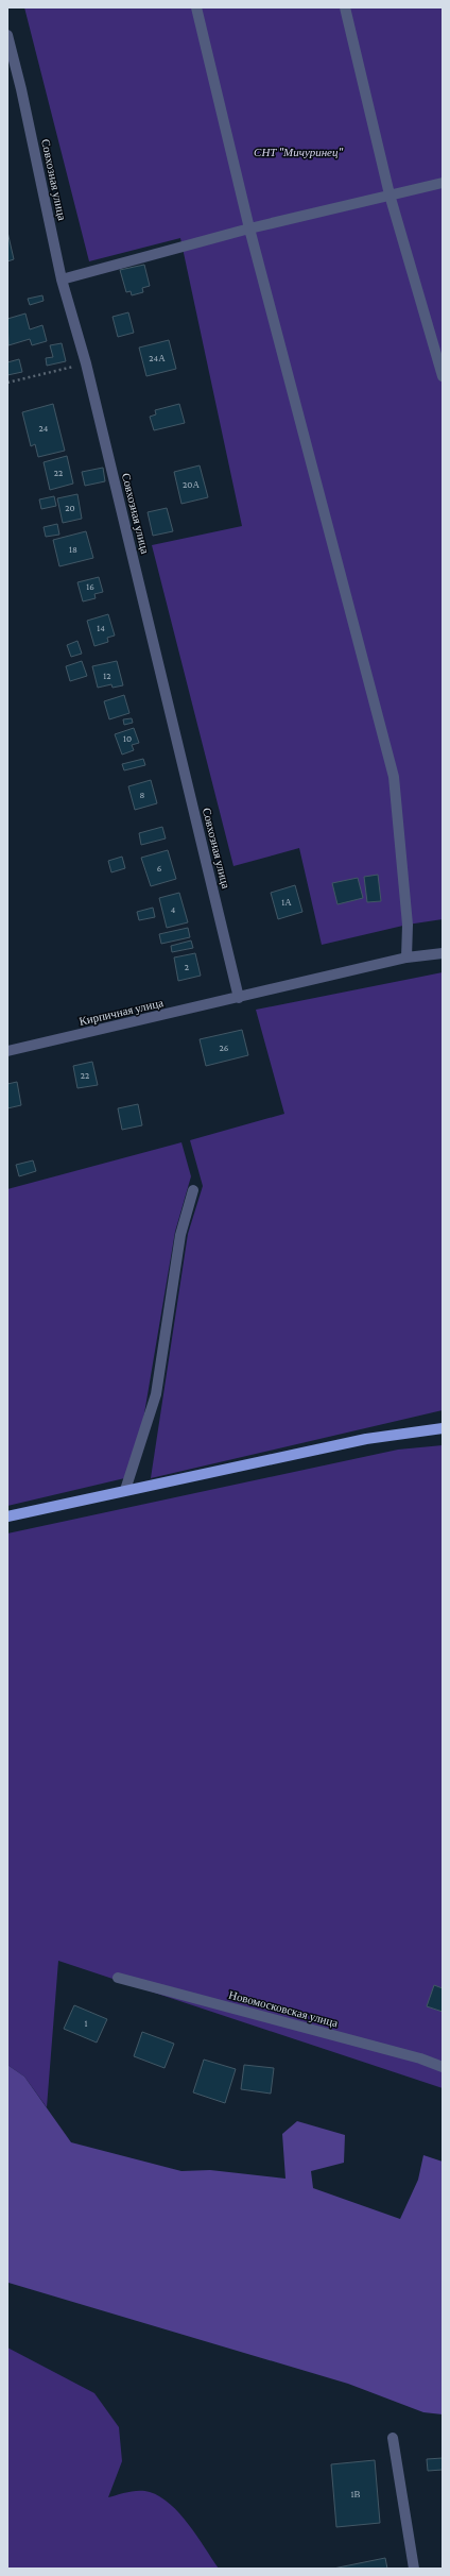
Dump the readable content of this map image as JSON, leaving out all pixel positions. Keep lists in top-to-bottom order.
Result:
{
  "streets": {
    "street": ["Совхозная улица", "Кирпичная улица", "Новомосковская улица"]
  },
  "crossings": [
    ["Совхозная улица", "Кирпичная улица"]
  ],
  "parks": ["СНТ \"Мичуринец\""],
  "house_numbers": [
    "24А",
    "24",
    "22",
    "20А",
    "20",
    "18",
    "16",
    "14",
    "12",
    "10",
    "8",
    "6",
    "1А",
    "4",
    "2",
    "26",
    "22",
    "1",
    "1В"
  ]
}
